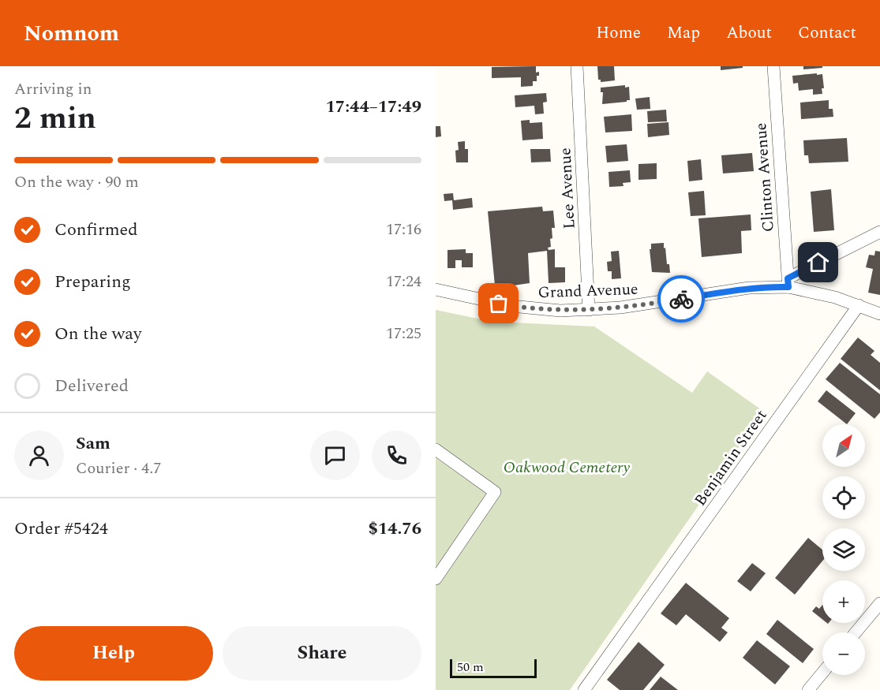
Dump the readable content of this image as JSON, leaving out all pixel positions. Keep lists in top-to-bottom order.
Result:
{
  "streets": {
    "street": [
      "Clinton Avenue",
      "Lee Avenue",
      "Grand Avenue",
      "Benjamin Street"
    ]
  },
  "crossings": [
    ["Clinton Avenue", "Grand Avenue"],
    ["Lee Avenue", "Grand Avenue"],
    ["Grand Avenue", "Benjamin Street"]
  ],
  "parks": ["Oakwood Cemetery"],
  "scale_bar": "50 m",
  "north": "top right",
  "page": {
    "header": "Nomnom",
    "nav": [
      "Home",
      "Map",
      "About",
      "Contact"
    ],
    "heading": ["2 min", "Arriving in", "17:44–17:49"],
    "panel": [
      "Sam",
      "Courier · 4.7",
      "Order #5424",
      "$14.76"
    ],
    "bar": "On the way · 90 m",
    "list": [
      ["Confirmed", "17:16"],
      ["Preparing", "17:24"],
      ["On the way", "17:25"],
      "Delivered"
    ],
    "map_buttons": ["+", "−"],
    "buttons": ["Help", "Share"],
    "scale": "50 m"
  }
}
